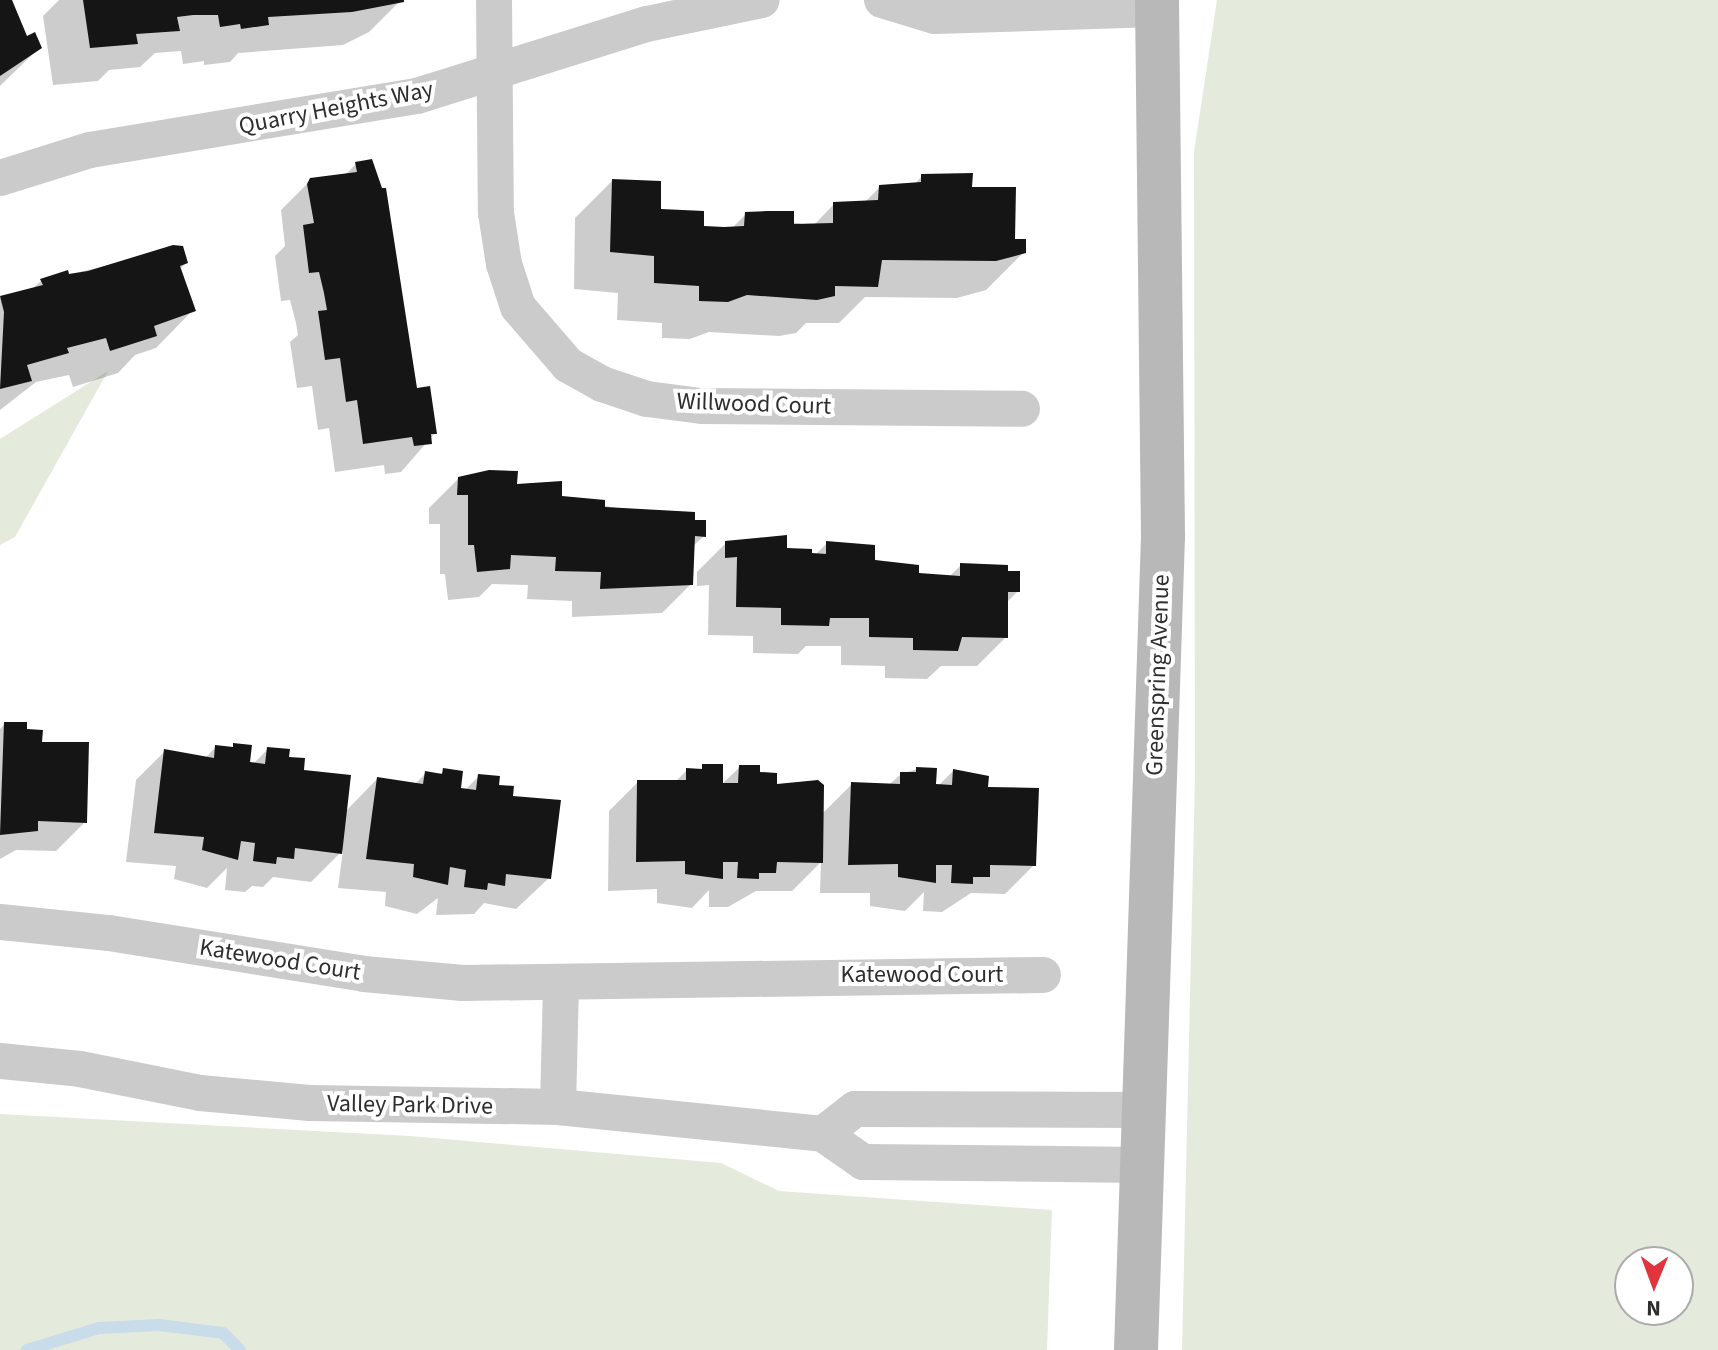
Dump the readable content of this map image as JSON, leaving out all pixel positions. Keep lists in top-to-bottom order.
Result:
{
  "streets": {
    "main road": ["Greenspring Avenue"],
    "street": [
      "Quarry Heights Way",
      "Willwood Court",
      "Katewood Court",
      "Valley Park Drive"
    ]
  },
  "crossings": [
    ["Quarry Heights Way", "Willwood Court"],
    ["Greenspring Avenue", "Valley Park Drive"]
  ],
  "north": "bottom"
}
